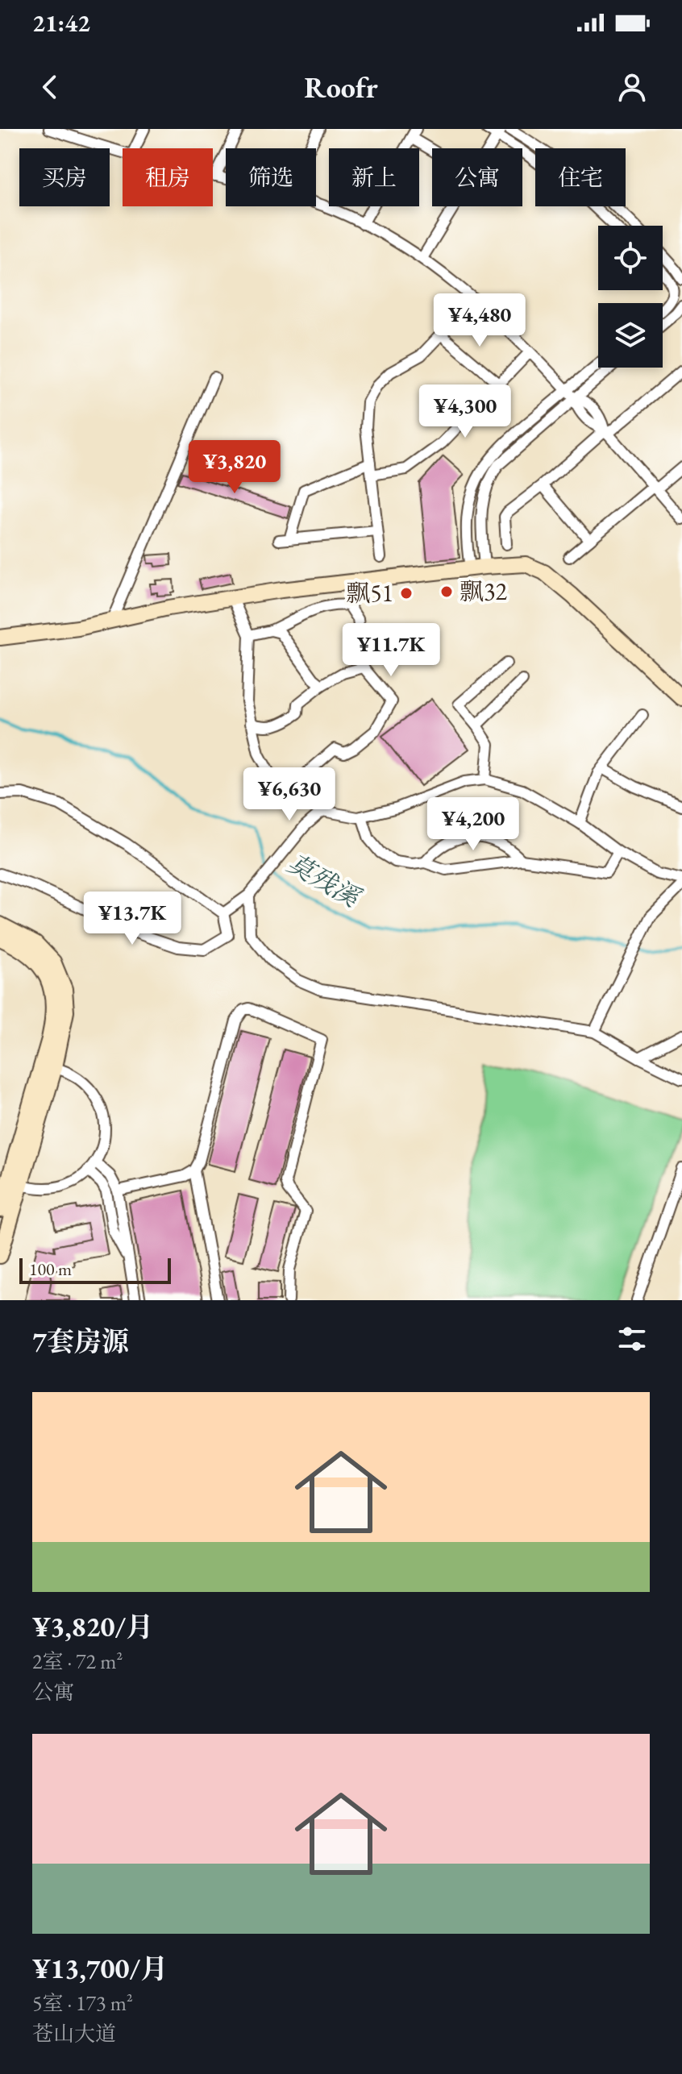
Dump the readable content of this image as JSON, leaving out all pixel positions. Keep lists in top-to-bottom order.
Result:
{
  "water": ["莫残溪"],
  "places": ["飘32", "飘51"],
  "scale_bar": "100 m",
  "page": {
    "status": "21:42",
    "header": "Roofr",
    "chip": [
      "买房",
      "租房",
      "筛选",
      "新上",
      "公寓",
      "住宅"
    ],
    "price": [
      "¥4,480",
      "¥4,300",
      "¥3,820",
      "¥11.7K",
      "¥6,630",
      "¥4,200",
      "¥13.7K"
    ],
    "scale": "100 m",
    "heading": "7套房源",
    "list": [
      {
        "name": "¥3,820/月",
        "note": "2室 · 72 m² · 公寓"
      },
      {
        "name": "¥13,700/月",
        "note": "5室 · 173 m² · 苍山大道"
      }
    ]
  }
}
